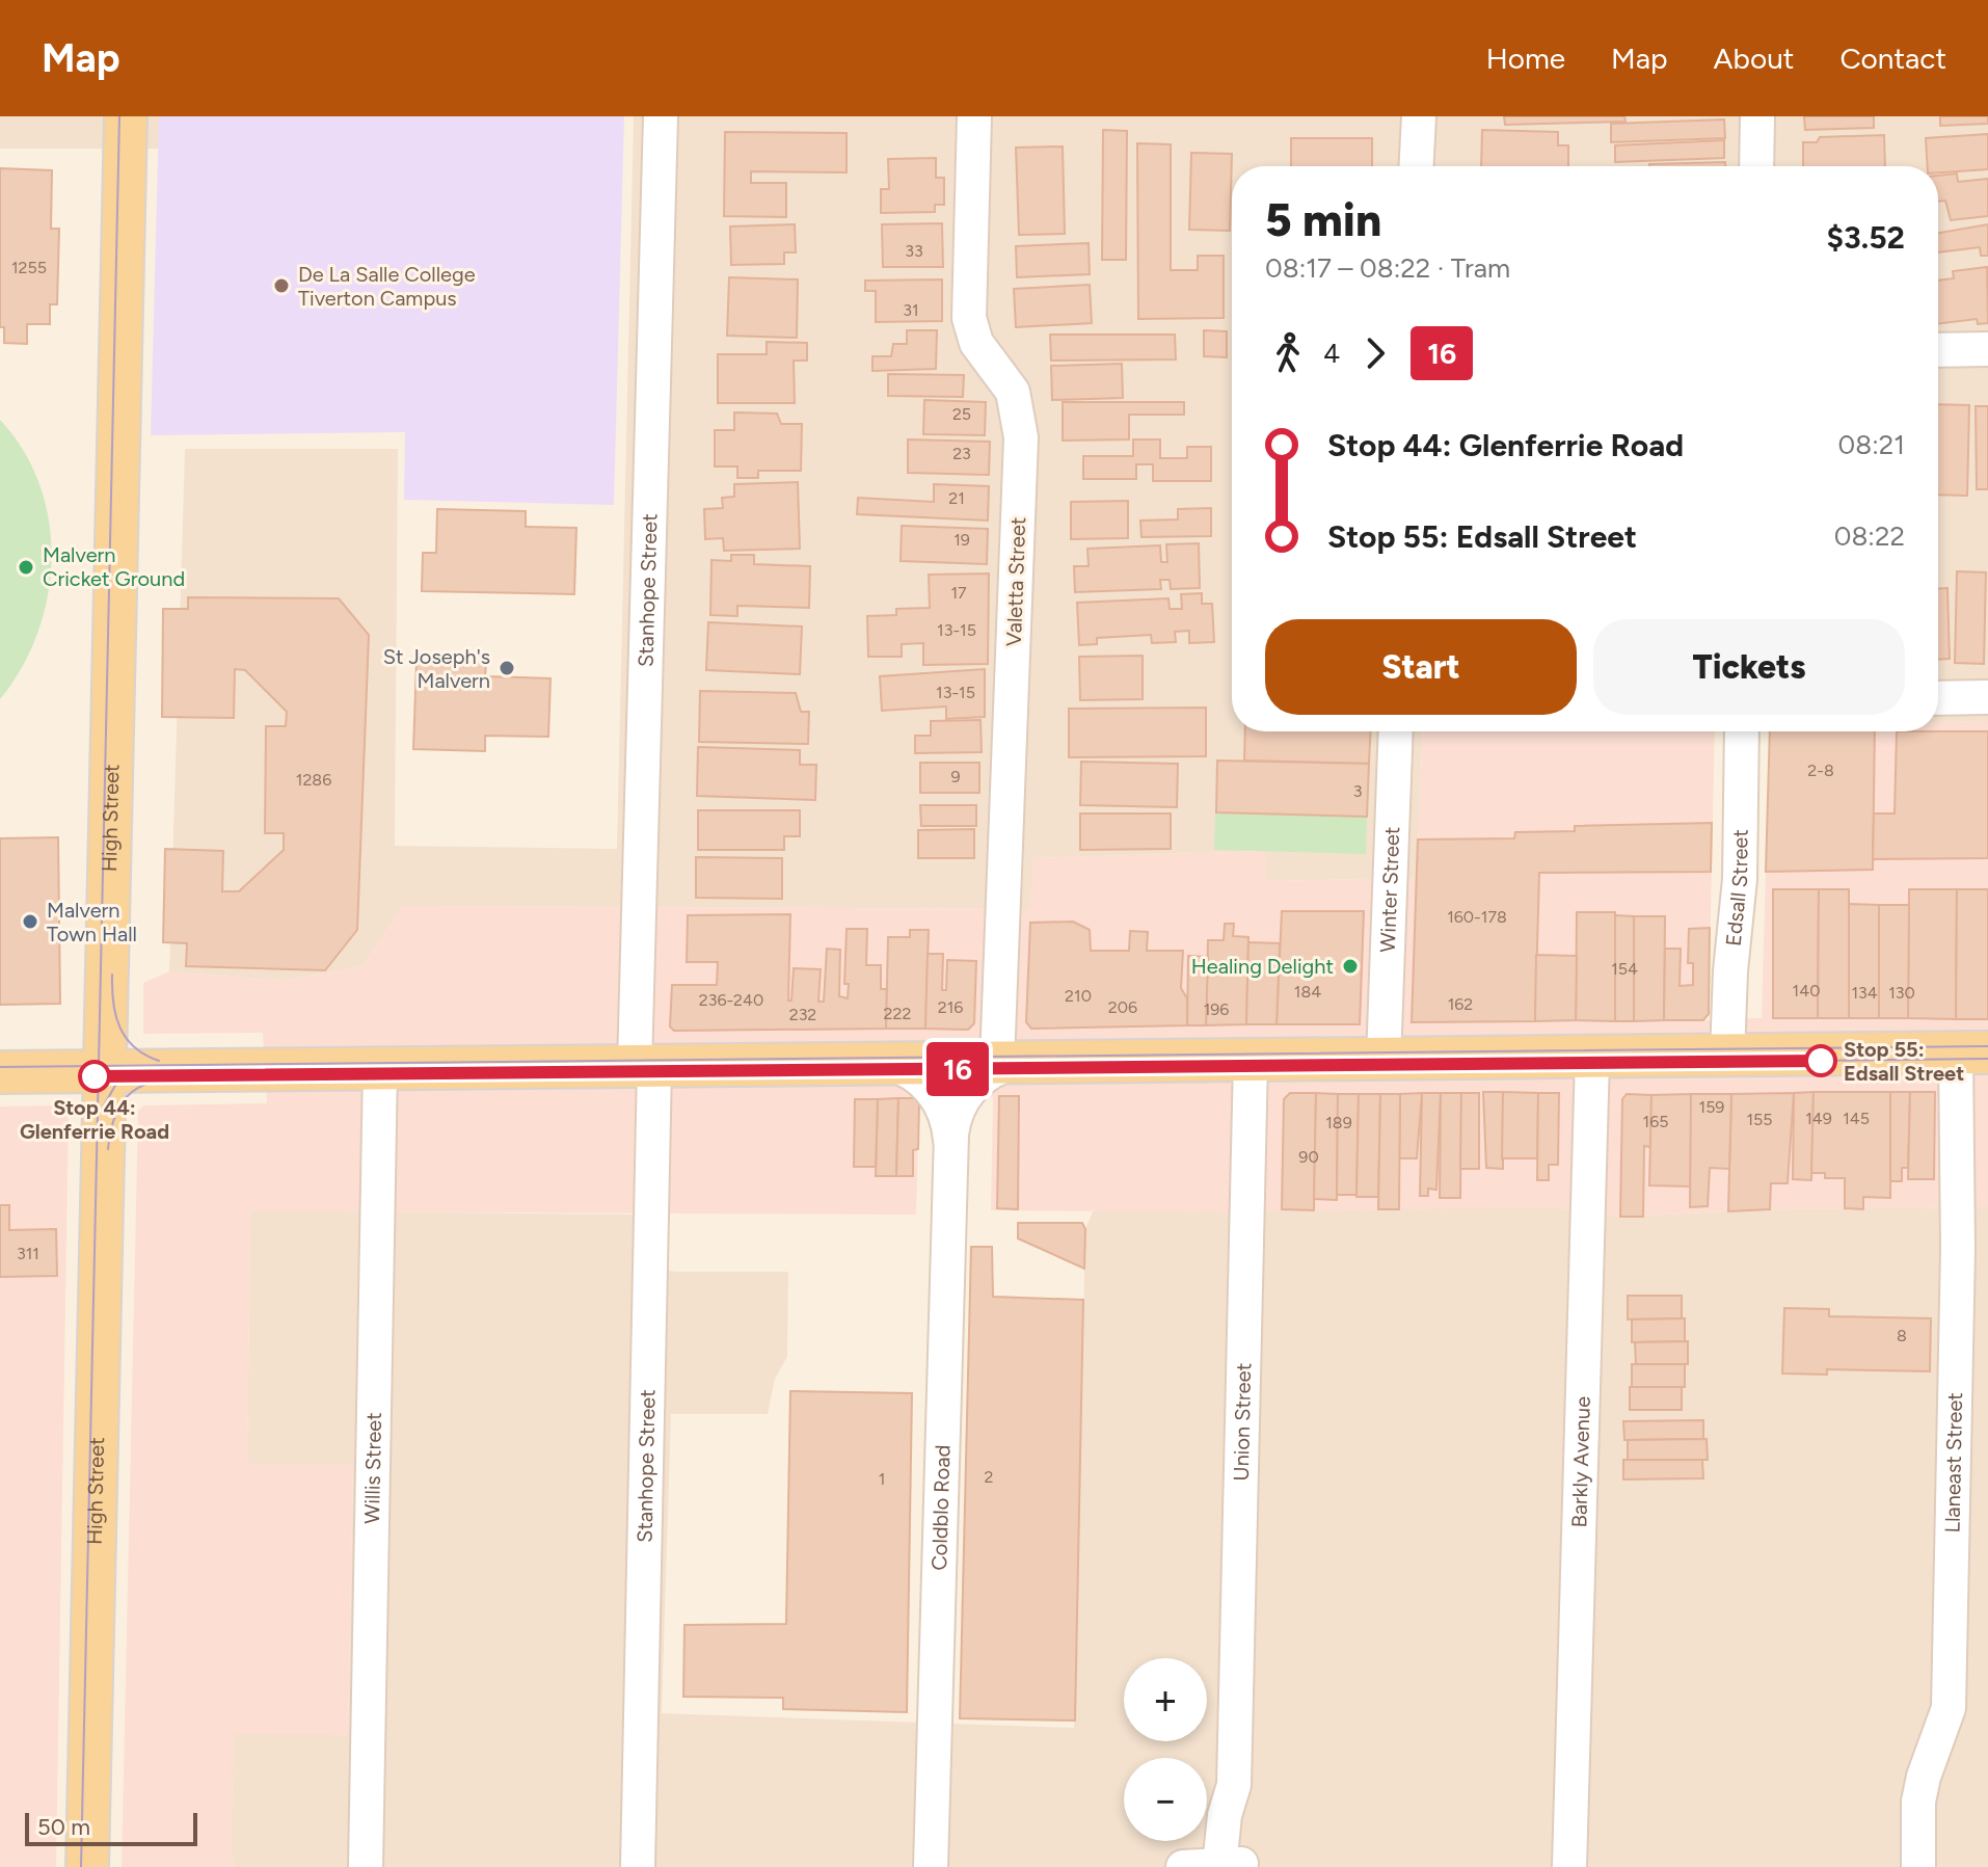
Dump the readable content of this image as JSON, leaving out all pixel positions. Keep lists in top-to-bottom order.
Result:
{
  "streets": {
    "main road": ["High Street"],
    "street": [
      "Valetta Street",
      "Stanhope Street",
      "Edsall Street",
      "Winter Street",
      "Union Street",
      "Barkly Avenue",
      "Llaneast Street",
      "Willis Street",
      "Coldblo Road"
    ]
  },
  "crossings": [
    ["Valetta Street", "Coldblo Road"]
  ],
  "places": [
    "De La Salle College Tiverton Campus",
    "Malvern Cricket Ground",
    "St Joseph's Malvern",
    "Malvern Town Hall",
    "Healing Delight",
    "Stop 55: Edsall Street",
    "Stop 44: Glenferrie Road"
  ],
  "lines": ["tram line 16"],
  "house_numbers": [
    "33",
    "1255",
    "31",
    "25",
    "23",
    "21",
    "19",
    "17",
    "13-15",
    "13-15",
    "2-8",
    "9",
    "1286",
    "3",
    "160-178",
    "154",
    "140",
    "184",
    "134",
    "130",
    "210",
    "236-240",
    "162",
    "216",
    "206",
    "196",
    "222",
    "232",
    "159",
    "149",
    "145",
    "155",
    "165",
    "189",
    "90",
    "311",
    "8",
    "2",
    "1"
  ],
  "scale_bar": "50 m",
  "page": {
    "header": "Map",
    "nav": [
      "Home",
      "Map",
      "About",
      "Contact"
    ],
    "on_map": "16",
    "heading": ["5 min", "08:17 – 08:22 · Tram", "$3.52"],
    "legs": ["4", "16"],
    "list": [
      {
        "name": "Stop 44: Glenferrie Road",
        "value": "08:21"
      },
      {
        "name": "Stop 55: Edsall Street",
        "value": "08:22"
      }
    ],
    "buttons": ["Start", "Tickets"],
    "map_buttons": ["+", "−"],
    "scale": "50 m"
  }
}
